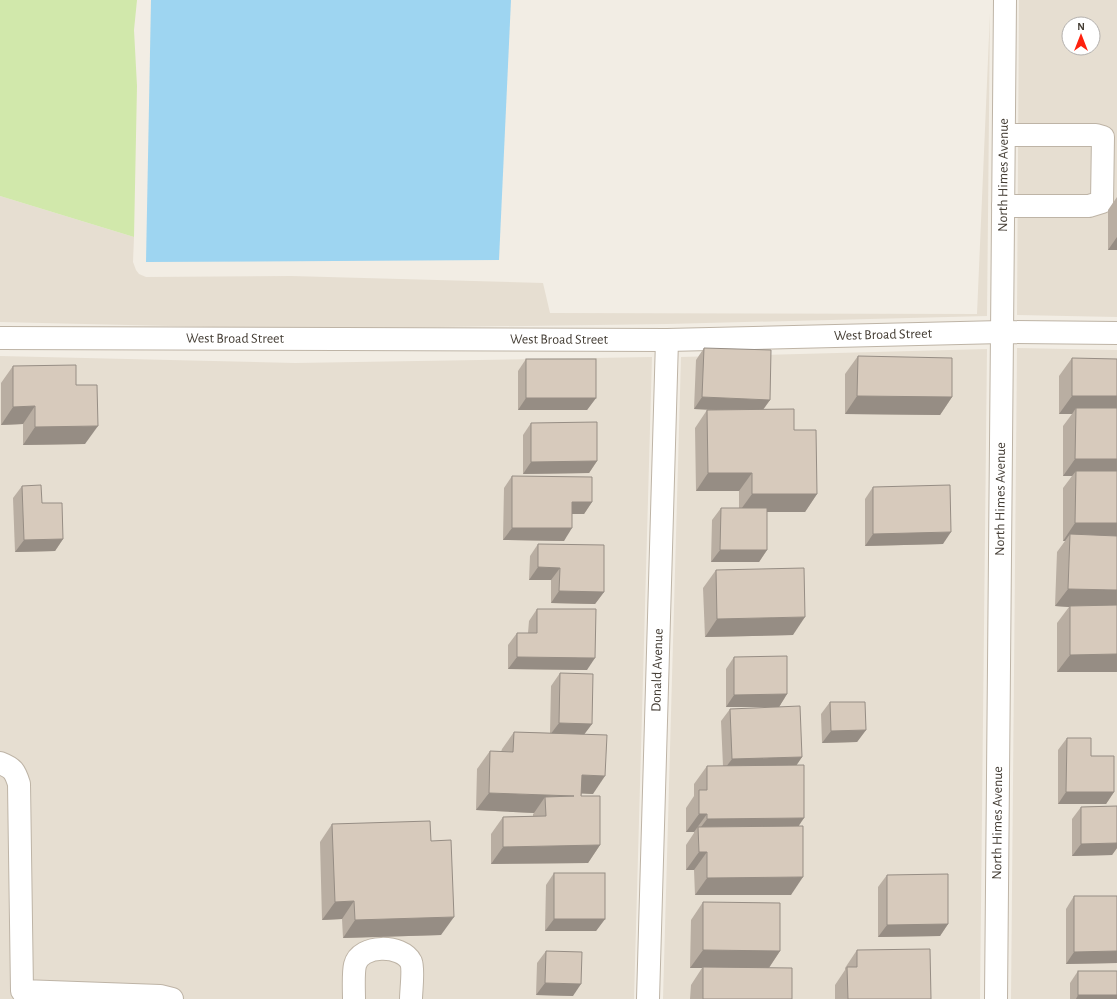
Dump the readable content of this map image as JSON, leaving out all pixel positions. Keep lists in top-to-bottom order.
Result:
{
  "streets": {
    "street": ["North Himes Avenue", "West Broad Street", "Donald Avenue"]
  },
  "crossings": [
    ["North Himes Avenue", "West Broad Street"],
    ["West Broad Street", "Donald Avenue"]
  ],
  "north": "top"
}
